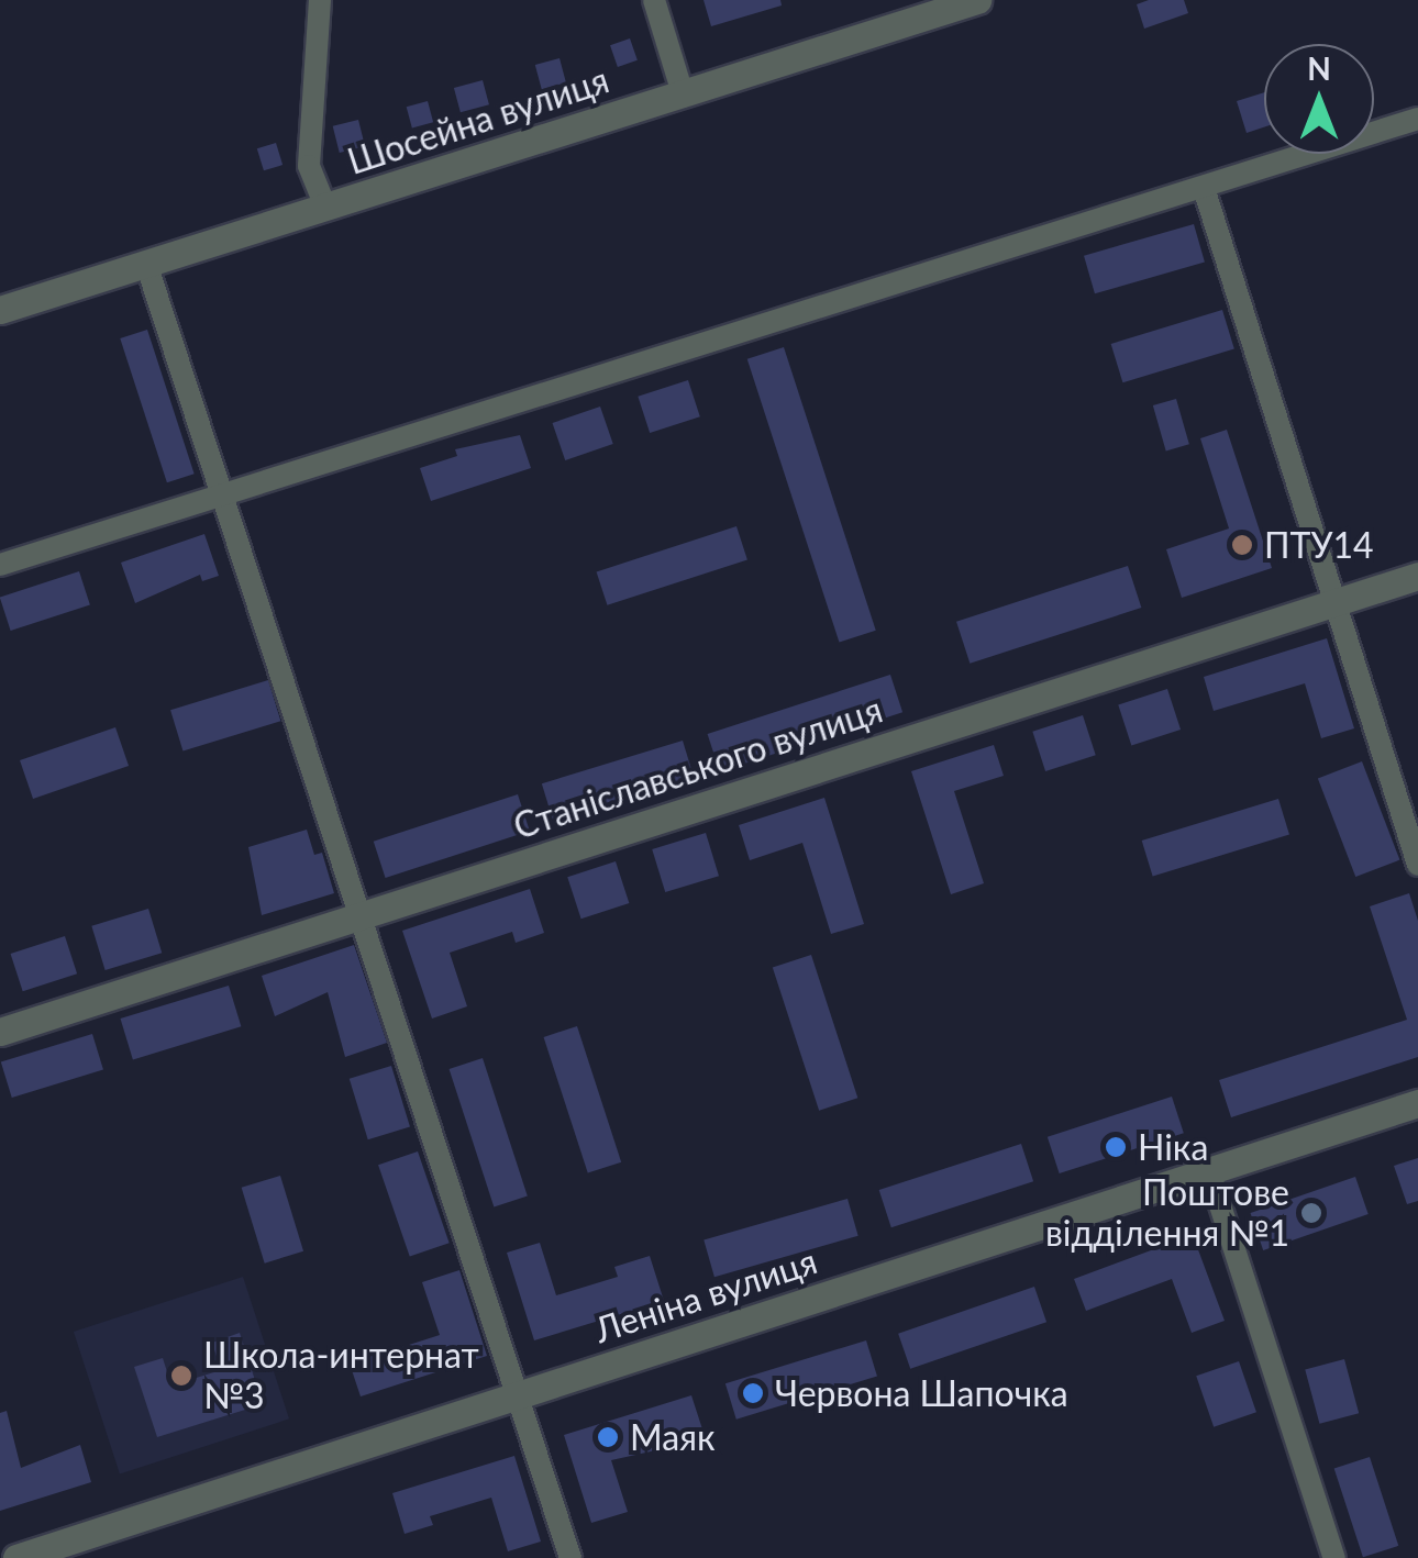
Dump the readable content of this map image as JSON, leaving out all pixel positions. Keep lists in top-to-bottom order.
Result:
{
  "streets": {
    "street": ["Шосейна вулиця", "Станіславського вулиця", "Леніна вулиця"]
  },
  "places": [
    "ПТУ14",
    "Ніка",
    "Поштове відділення №1",
    "Школа-интернат №3",
    "Червона Шапочка",
    "Маяк"
  ],
  "north": "top"
}
